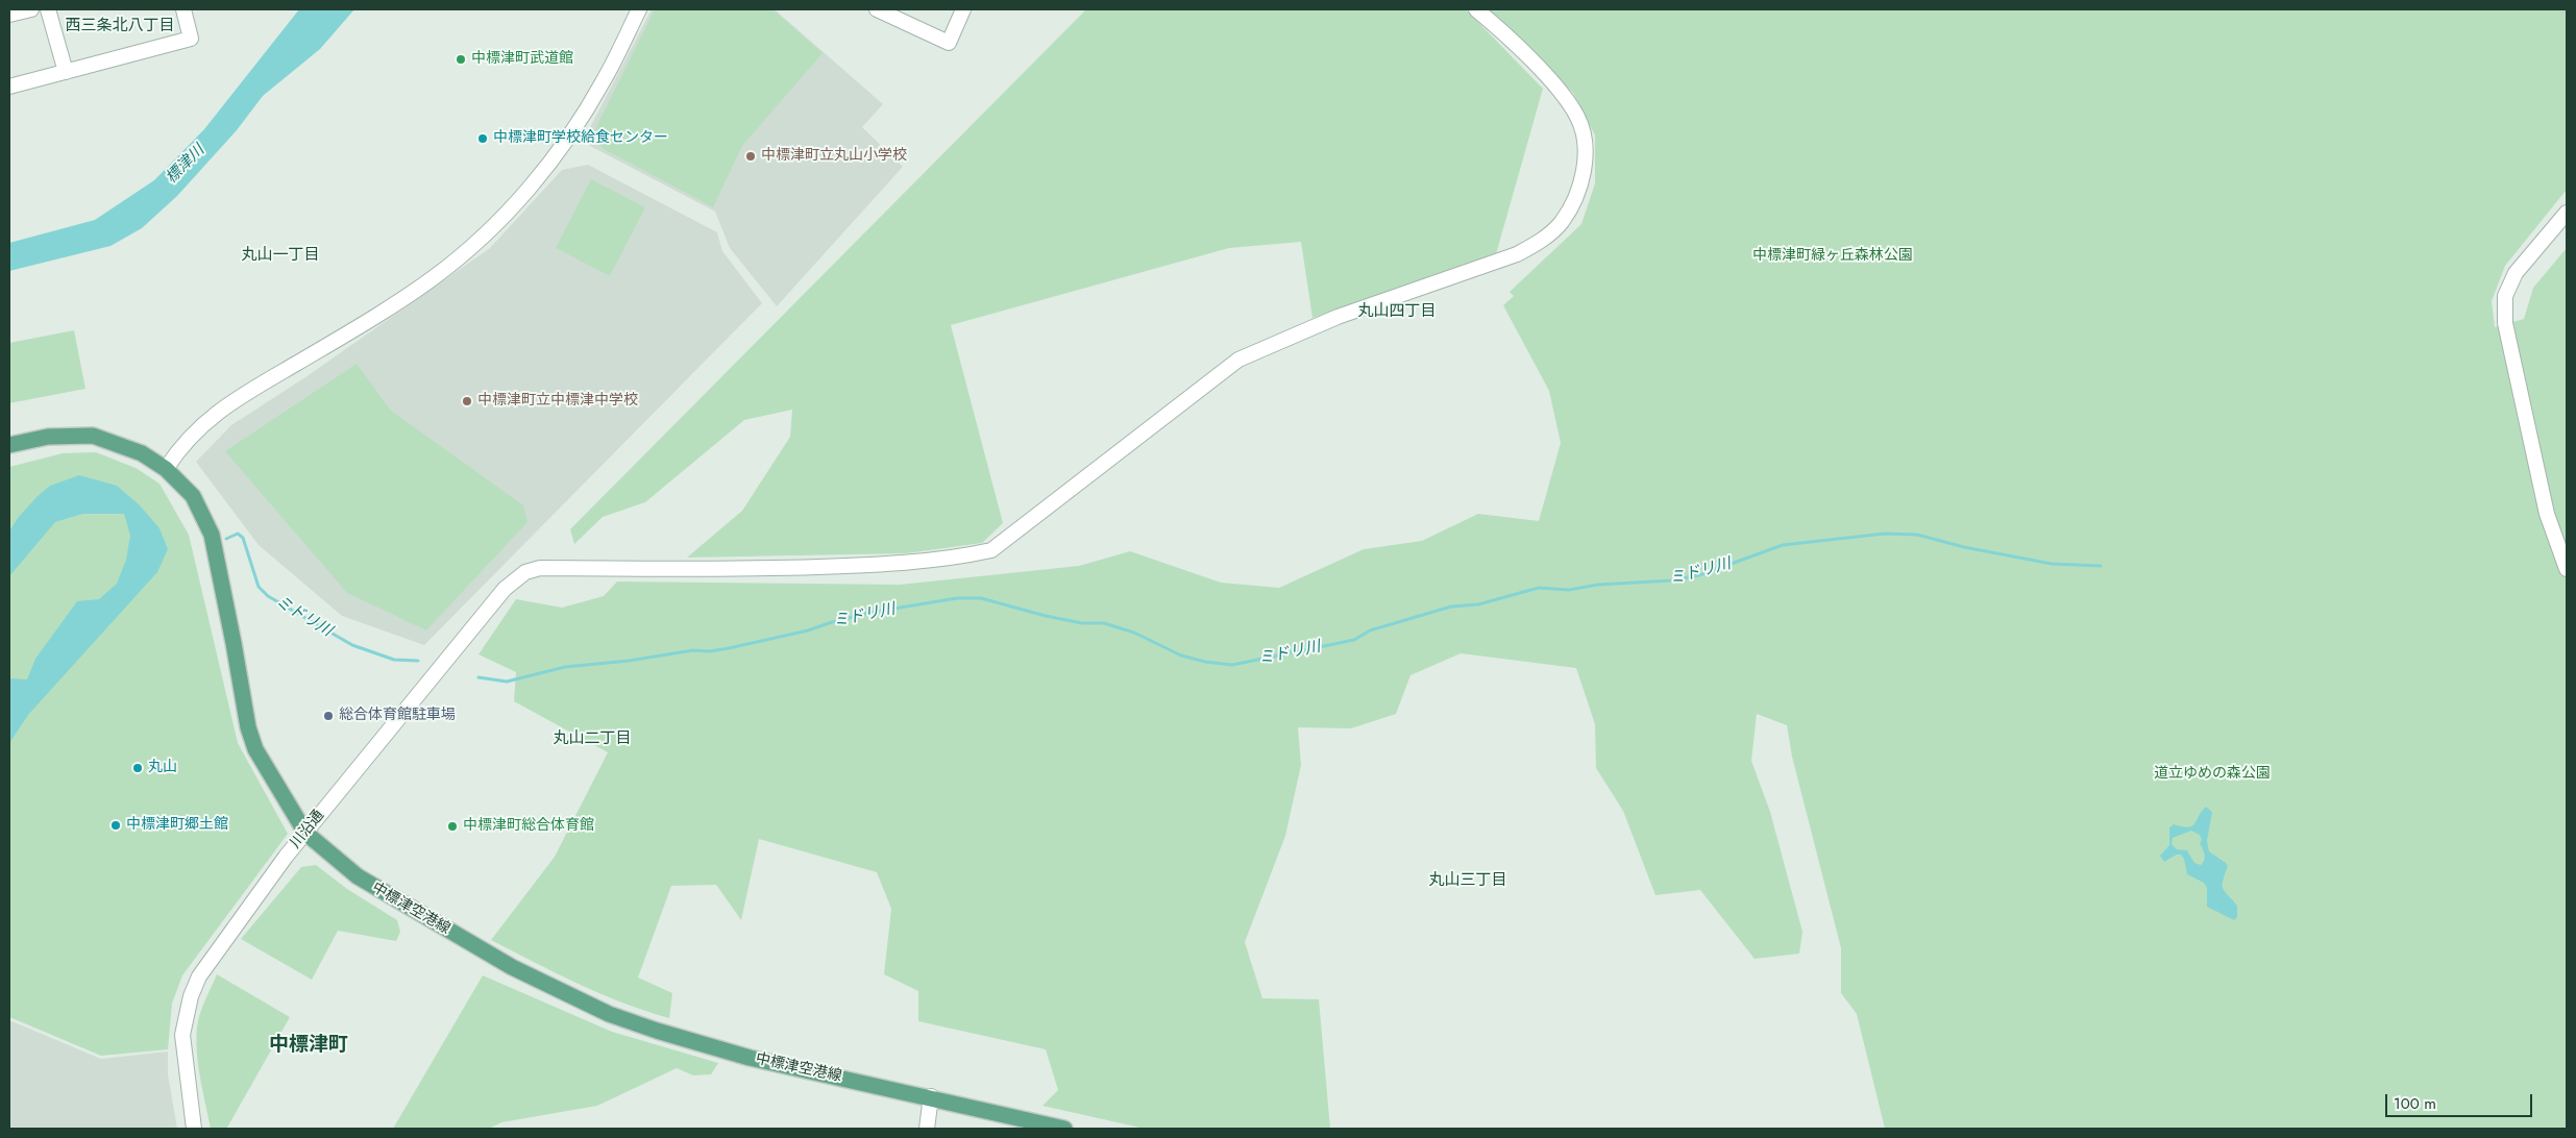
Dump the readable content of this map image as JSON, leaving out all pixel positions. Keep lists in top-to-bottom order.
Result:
{
  "streets": {
    "main road": ["中標津空港線"],
    "street": ["川沿通"]
  },
  "crossings": [
    ["川沿通", "中標津空港線"]
  ],
  "districts": [
    "西三条北八丁目",
    "丸山一丁目",
    "丸山四丁目",
    "丸山二丁目",
    "丸山三丁目",
    "中標津町"
  ],
  "water": ["標津川", "ミドリ川"],
  "parks": ["中標津町緑ヶ丘森林公園", "道立ゆめの森公園"],
  "places": [
    "中標津町武道館",
    "中標津町学校給食センター",
    "中標津町立丸山小学校",
    "中標津町立中標津中学校",
    "総合体育館駐車場",
    "丸山",
    "中標津町郷土館",
    "中標津町総合体育館"
  ],
  "scale_bar": "100 m"
}
